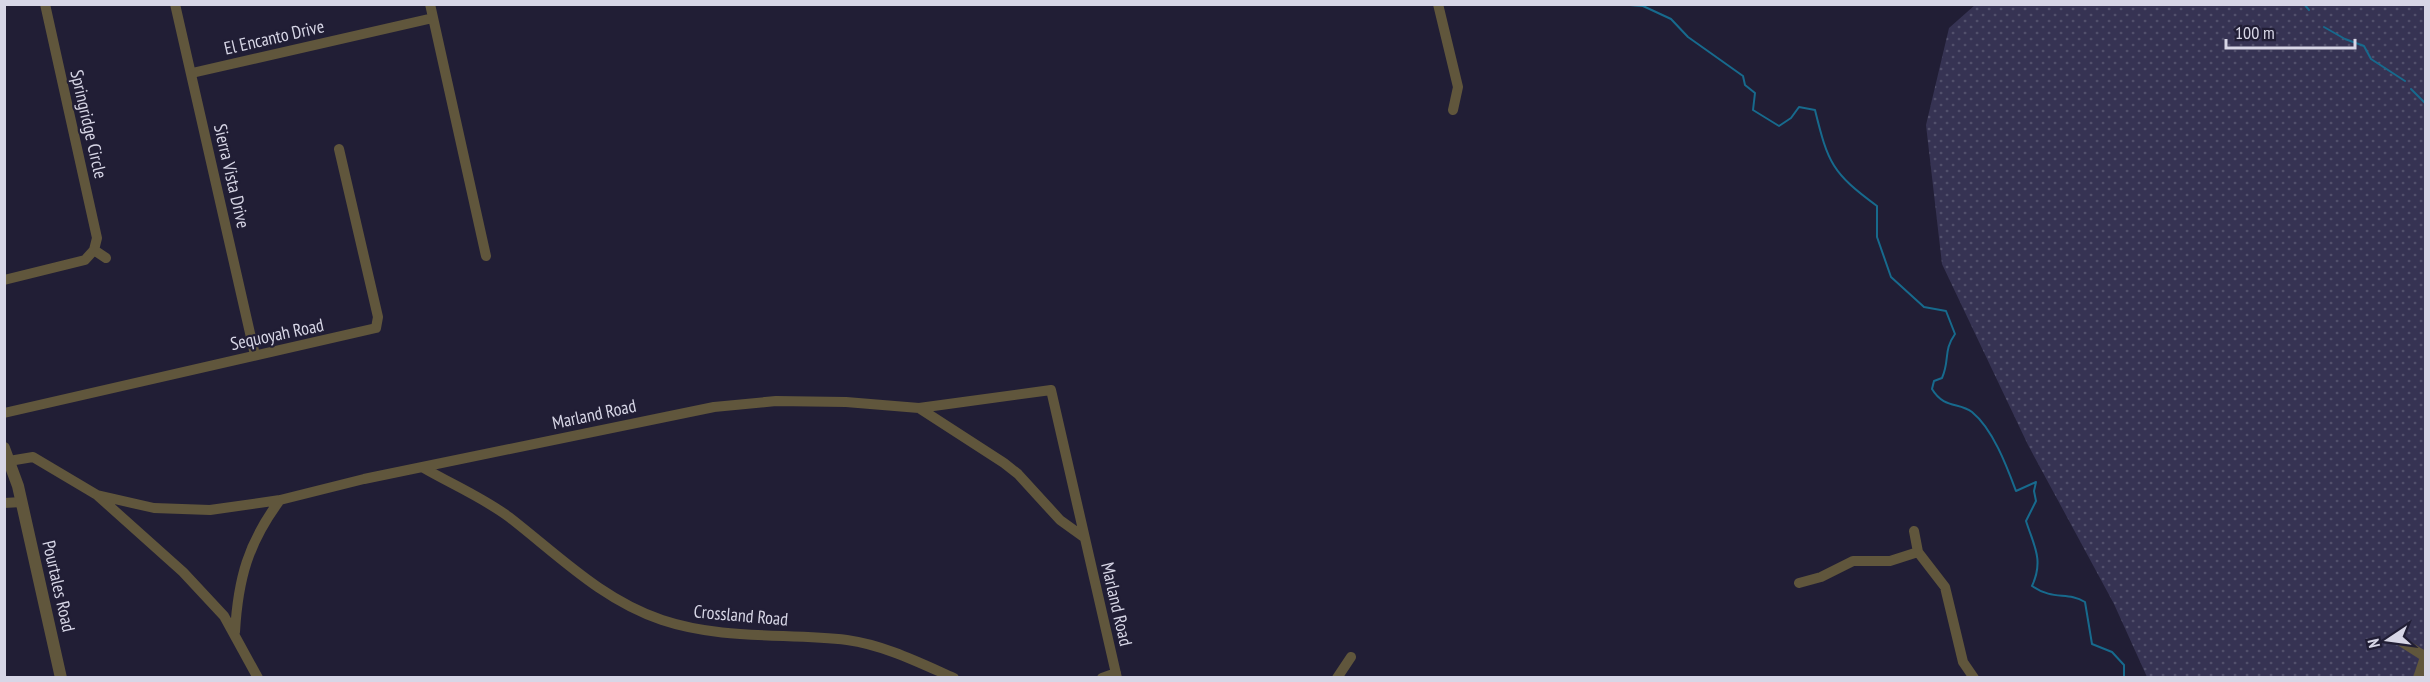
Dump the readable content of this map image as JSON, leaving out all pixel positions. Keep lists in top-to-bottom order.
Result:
{
  "streets": {
    "street": [
      "El Encanto Drive",
      "Springridge Circle",
      "Sierra Vista Drive",
      "Sequoyah Road",
      "Marland Road",
      "Pourtales Road",
      "Crossland Road"
    ]
  },
  "crossings": [
    ["El Encanto Drive", "Sierra Vista Drive"],
    ["Sierra Vista Drive", "Sequoyah Road"],
    ["Marland Road", "Crossland Road"]
  ],
  "scale_bar": "100 m",
  "north": "left"
}
